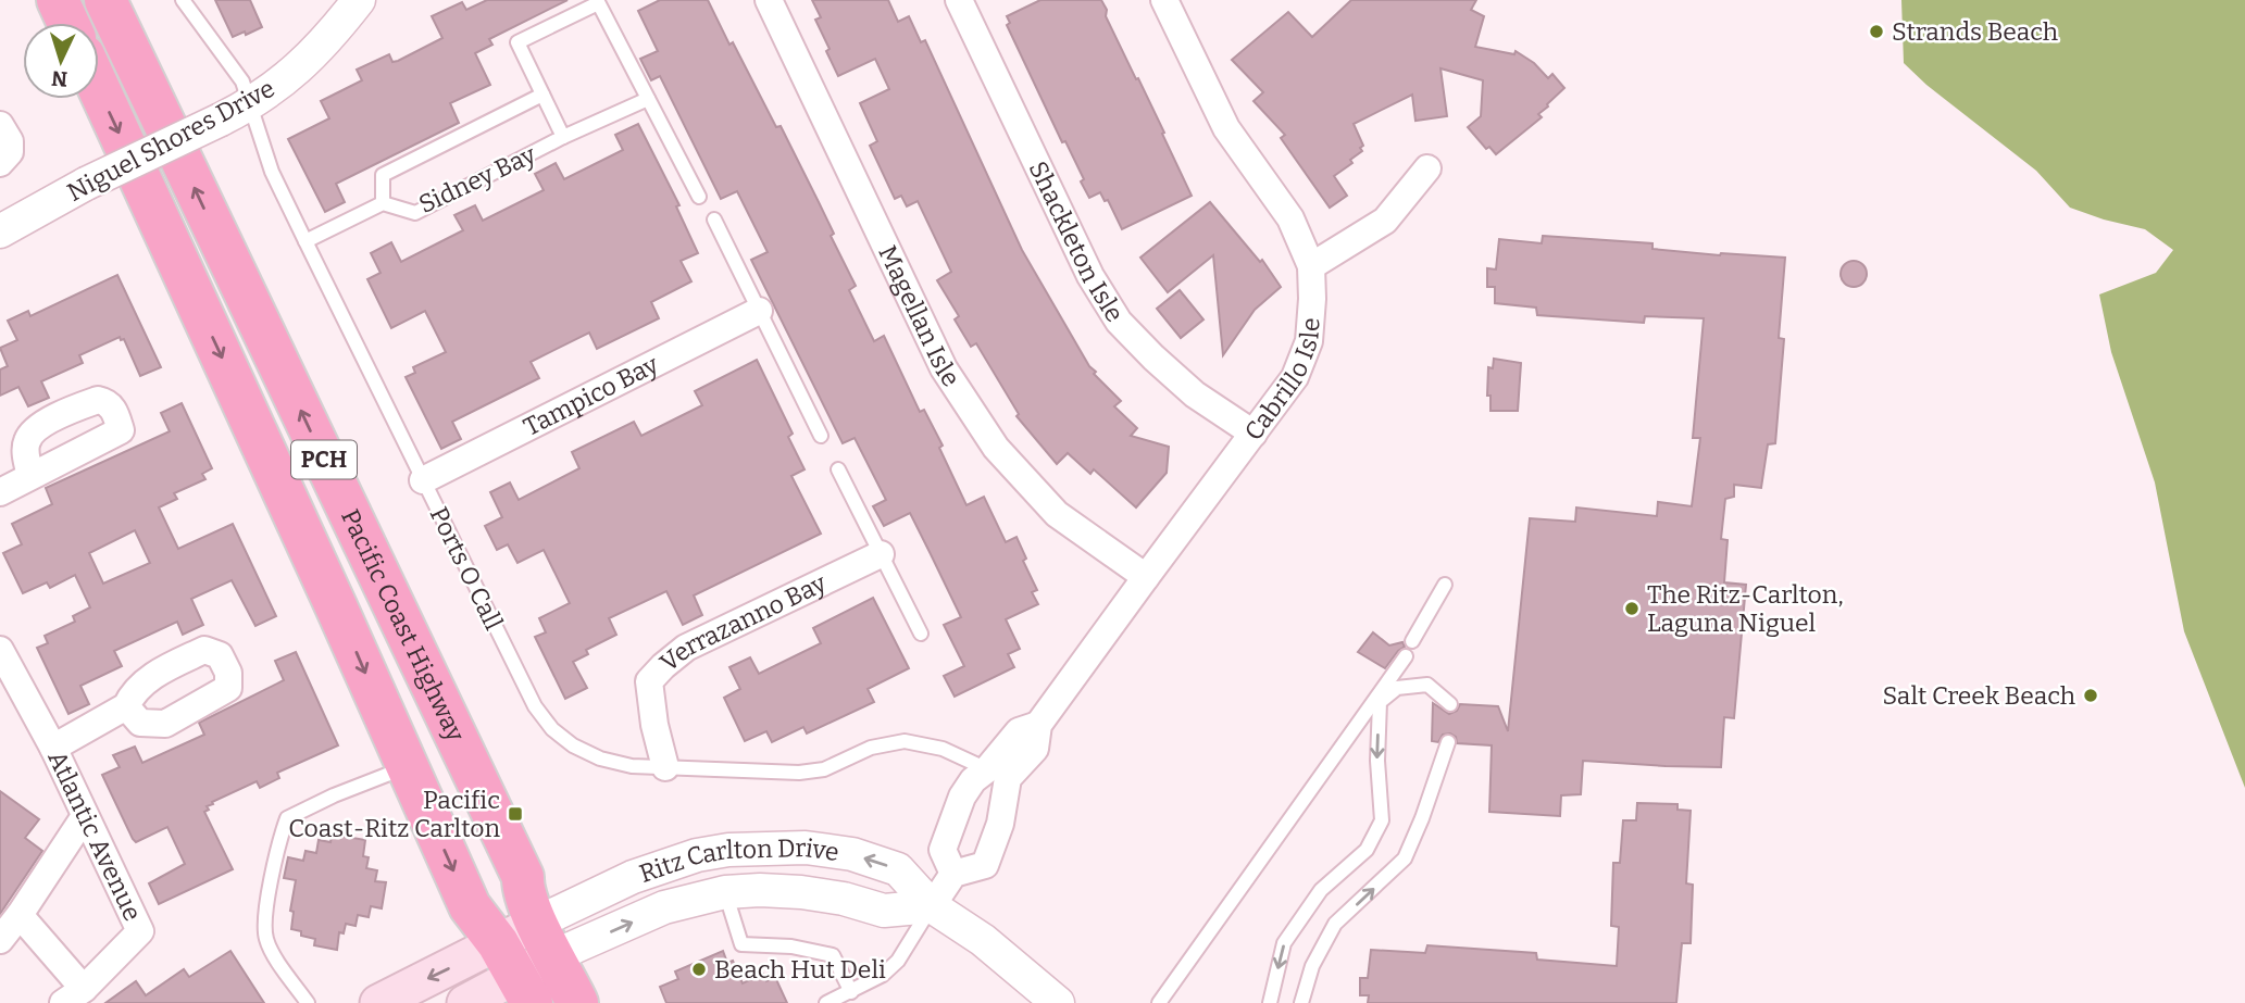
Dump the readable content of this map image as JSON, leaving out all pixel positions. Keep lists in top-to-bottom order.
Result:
{
  "streets": {
    "highway": ["PCH", "Pacific Coast Highway"],
    "street": [
      "Niguel Shores Drive",
      "Shackleton Isle",
      "Magellan Isle",
      "Cabrillo Isle",
      "Tampico Bay",
      "Verrazanno Bay",
      "Atlantic Avenue",
      "Ritz Carlton Drive"
    ],
    "lane": ["Sidney Bay", "Ports O Call"]
  },
  "crossings": [
    ["Niguel Shores Drive", "Ports O Call"],
    ["Sidney Bay", "Ports O Call"],
    ["Shackleton Isle", "Cabrillo Isle"],
    ["Magellan Isle", "Cabrillo Isle"],
    ["Cabrillo Isle", "Ports O Call"],
    ["Tampico Bay", "Ports O Call"],
    ["Ports O Call", "Verrazanno Bay"],
    ["Pacific Coast Highway", "Ritz Carlton Drive"]
  ],
  "places": {
    "other": [
      "Strands Beach",
      "The Ritz-Carlton, Laguna Niguel",
      "Salt Creek Beach",
      "Beach Hut Deli"
    ],
    "transit": ["Pacific Coast-Ritz Carlton"]
  },
  "north": "bottom"
}
